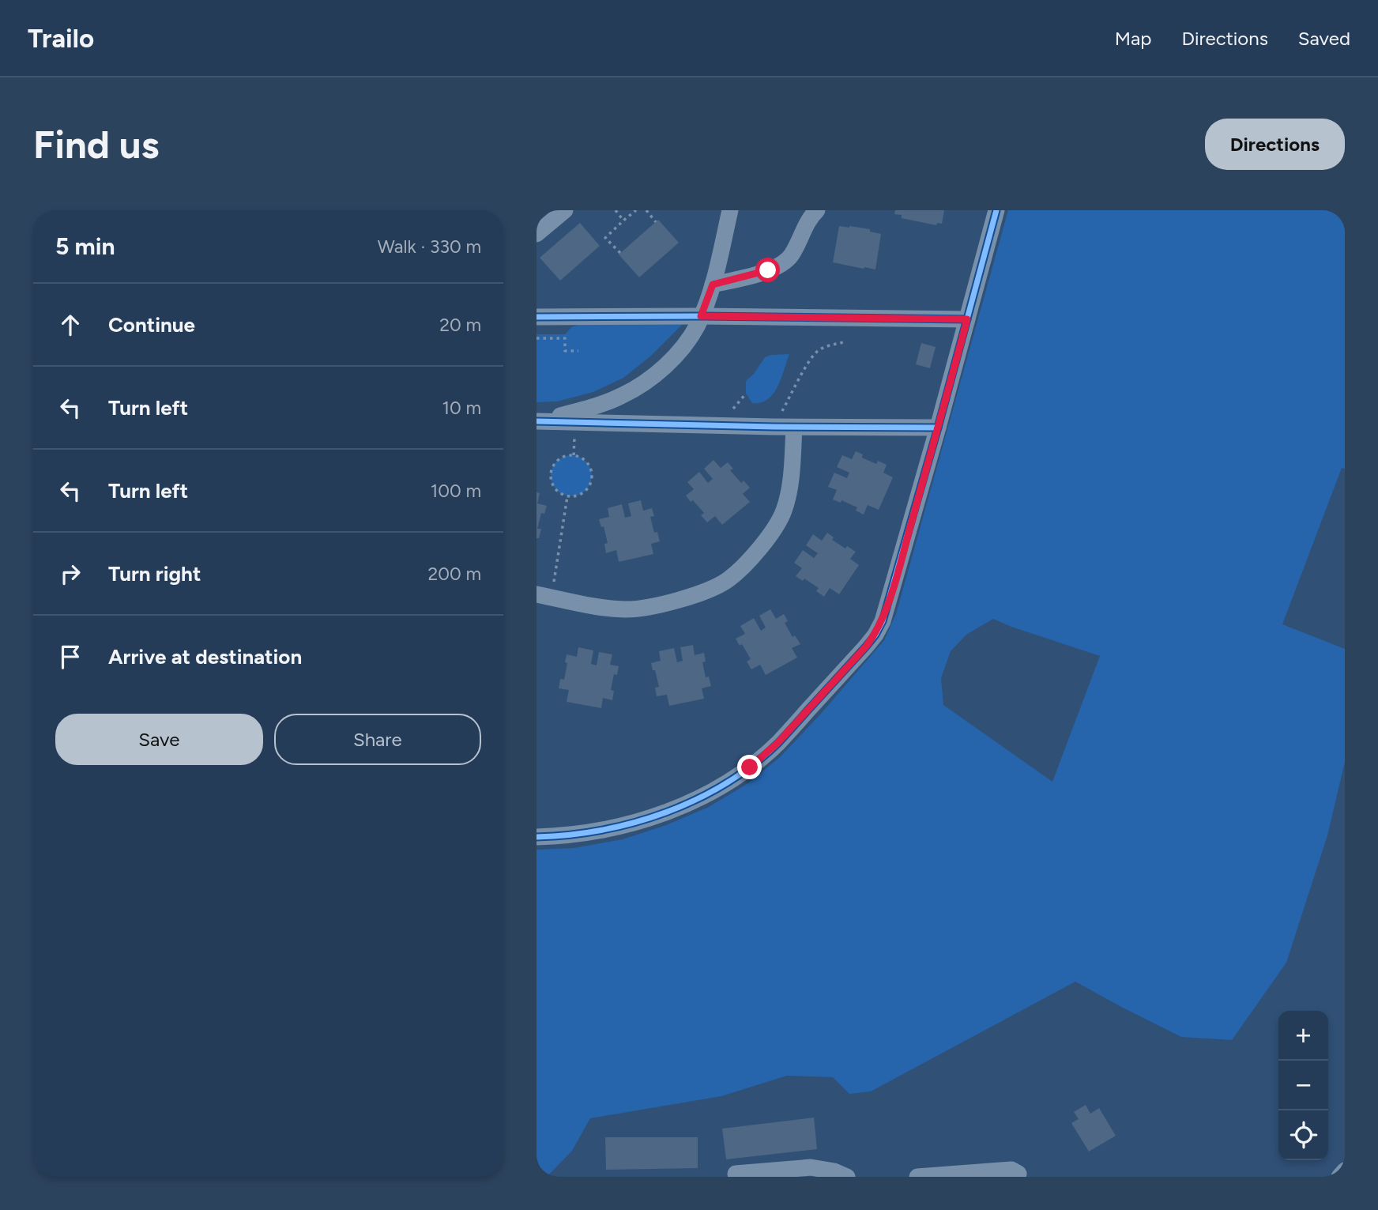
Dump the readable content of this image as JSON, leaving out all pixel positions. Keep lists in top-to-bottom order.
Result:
{
  "page": {
    "header": "Trailo",
    "nav": ["Map", "Directions", "Saved"],
    "buttons": [
      "Directions",
      ["Save", "Share"]
    ],
    "title": "Find us",
    "heading": ["5 min", "Walk · 330 m"],
    "list": [
      ["Continue", "20 m"],
      ["Turn left", "10 m"],
      ["Turn left", "100 m"],
      ["Turn right", "200 m"],
      "Arrive at destination"
    ],
    "map_buttons": ["+", "−"]
  }
}
